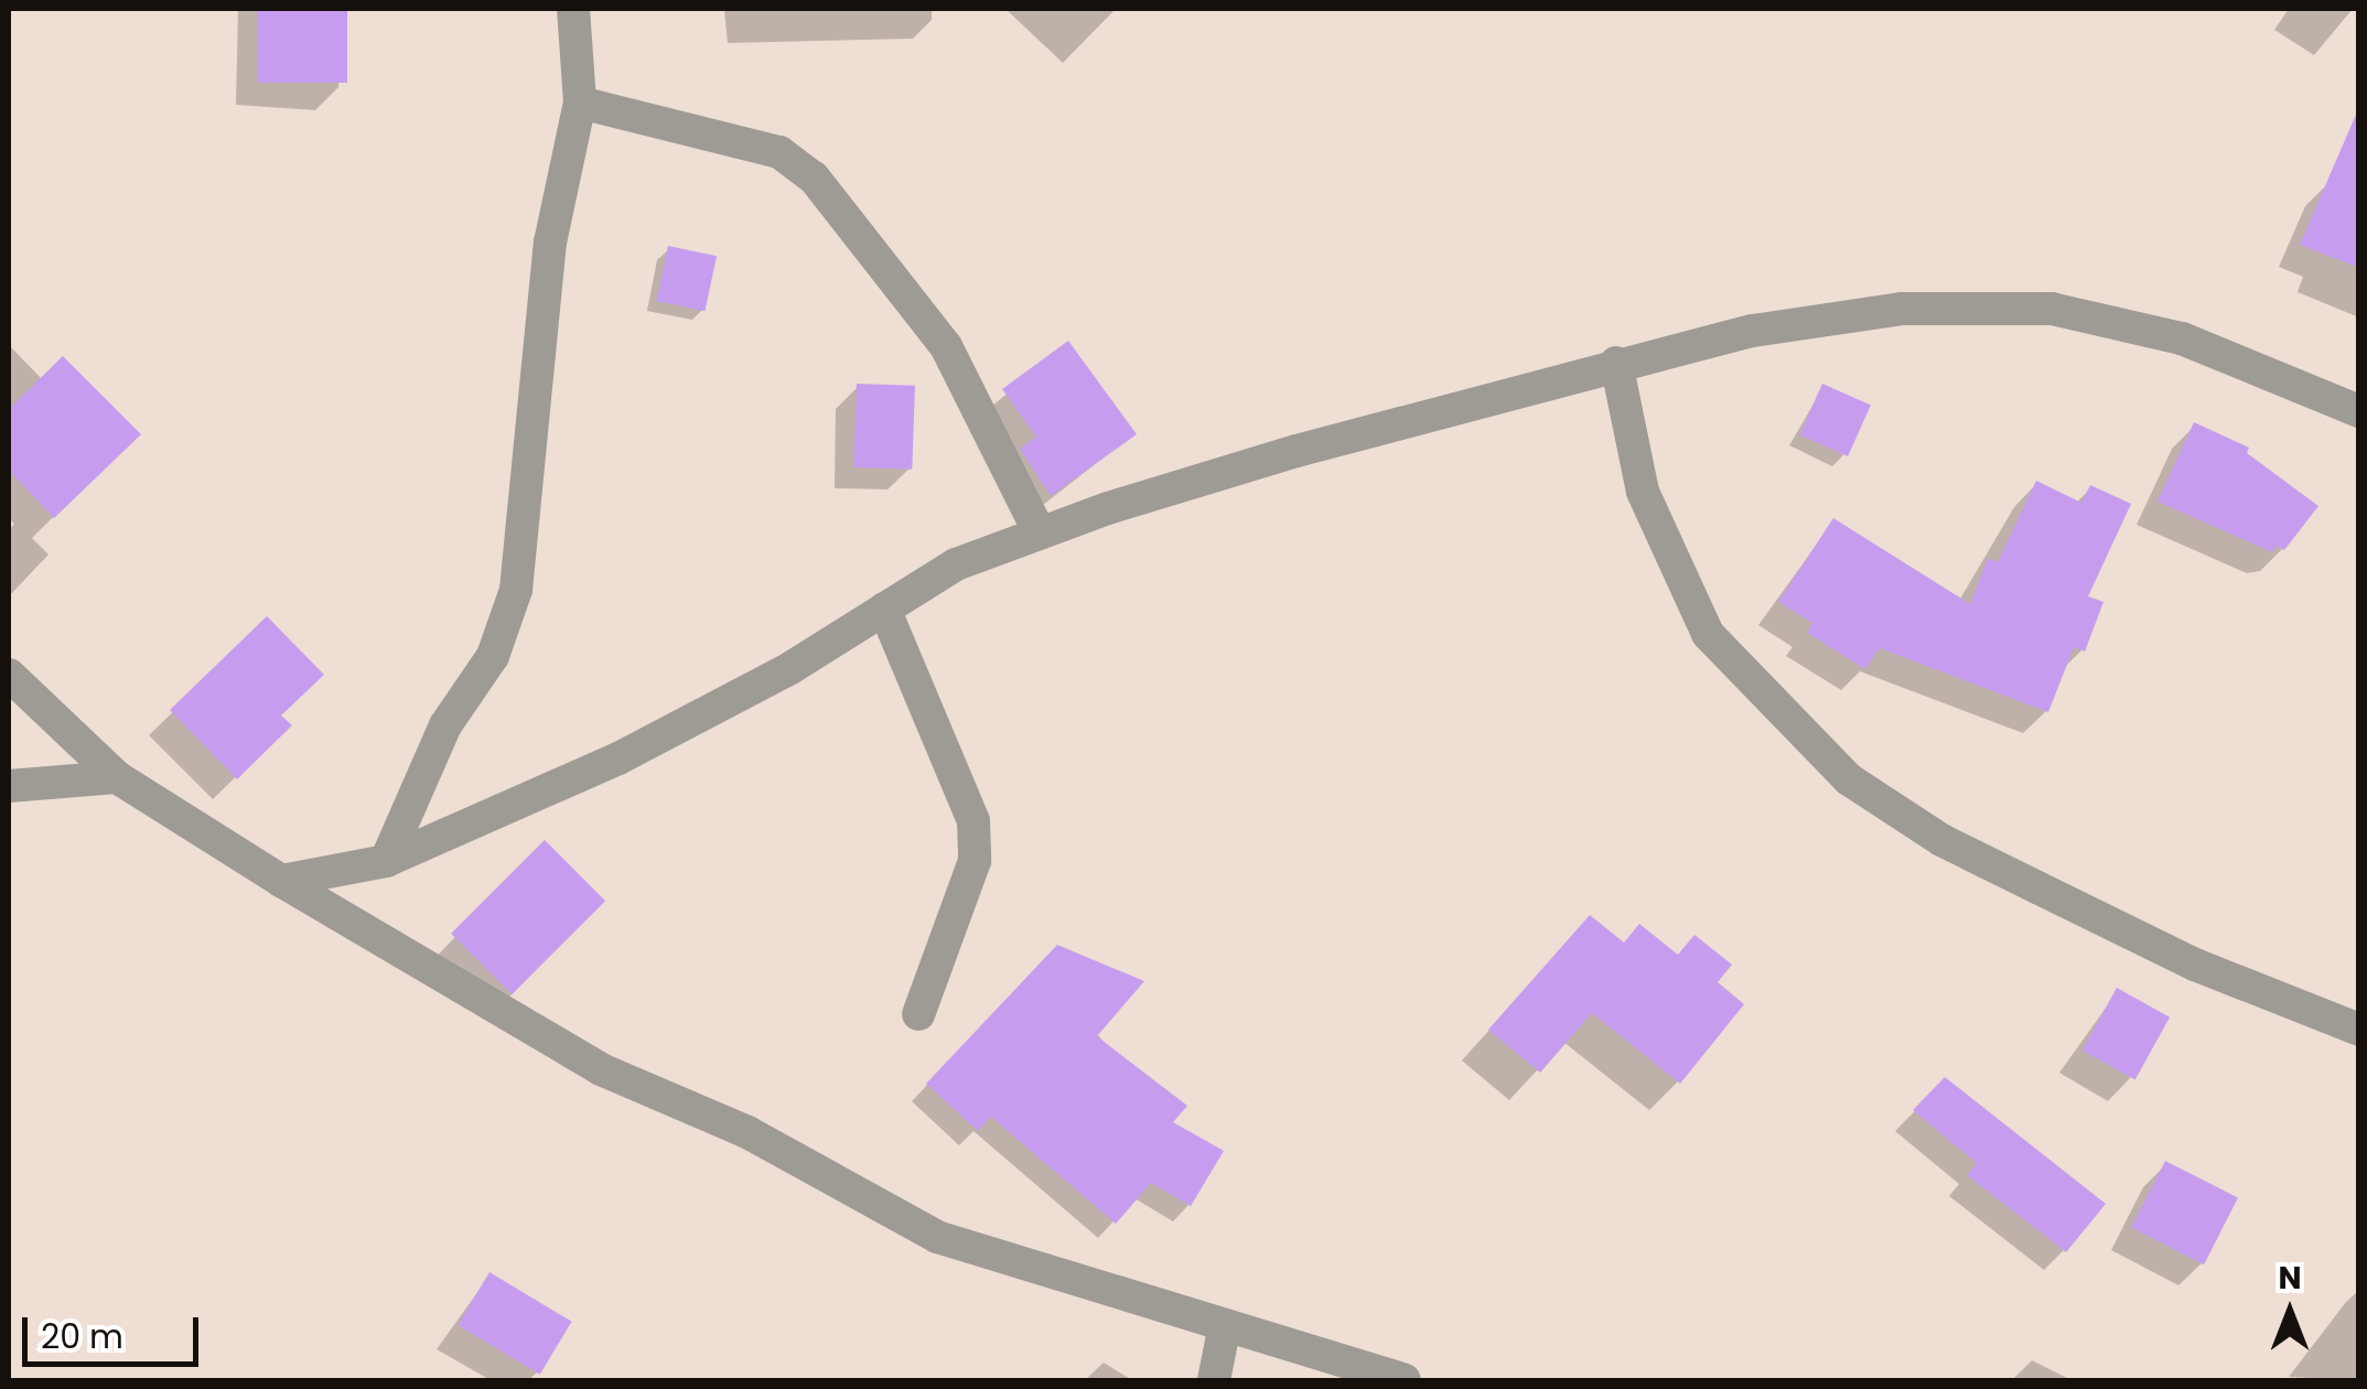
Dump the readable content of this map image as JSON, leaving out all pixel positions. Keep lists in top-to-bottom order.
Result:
{
  "scale_bar": "20 m",
  "north": "top"
}
